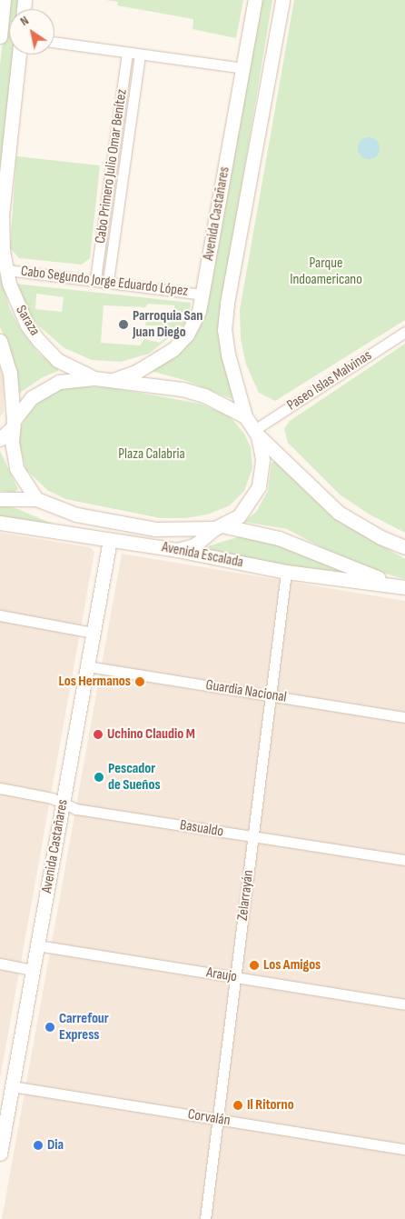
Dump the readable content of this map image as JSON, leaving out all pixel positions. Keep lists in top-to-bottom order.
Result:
{
  "streets": {
    "main road": ["Avenida Castañares", "Saraza", "Avenida Escalada"],
    "street": [
      "Cabo Primero Julio Omar Benítez",
      "Cabo Segundo Jorge Eduardo López",
      "Paseo Islas Malvinas",
      "Guardia Nacional",
      "Basualdo",
      "Zelarrayán",
      "Araujo",
      "Corvalán"
    ]
  },
  "crossings": [
    ["Cabo Primero Julio Omar Benítez", "Cabo Segundo Jorge Eduardo López"],
    ["Avenida Castañares", "Cabo Segundo Jorge Eduardo López"],
    ["Avenida Castañares", "Avenida Escalada"],
    ["Avenida Castañares", "Guardia Nacional"],
    ["Avenida Castañares", "Basualdo"],
    ["Avenida Castañares", "Araujo"],
    ["Avenida Castañares", "Corvalán"],
    ["Cabo Segundo Jorge Eduardo López", "Saraza"],
    ["Avenida Escalada", "Zelarrayán"],
    ["Guardia Nacional", "Zelarrayán"],
    ["Basualdo", "Zelarrayán"],
    ["Zelarrayán", "Araujo"],
    ["Zelarrayán", "Corvalán"]
  ],
  "parks": ["Parque Indoamericano", "Plaza Calabria"],
  "places": [
    "Parroquia San Juan Diego",
    "Los Hermanos",
    "Uchino Claudio M",
    "Pescador de Sueños",
    "Los Amigos",
    "Carrefour Express",
    "Il Ritorno",
    "Dia"
  ],
  "north": "top left"
}
